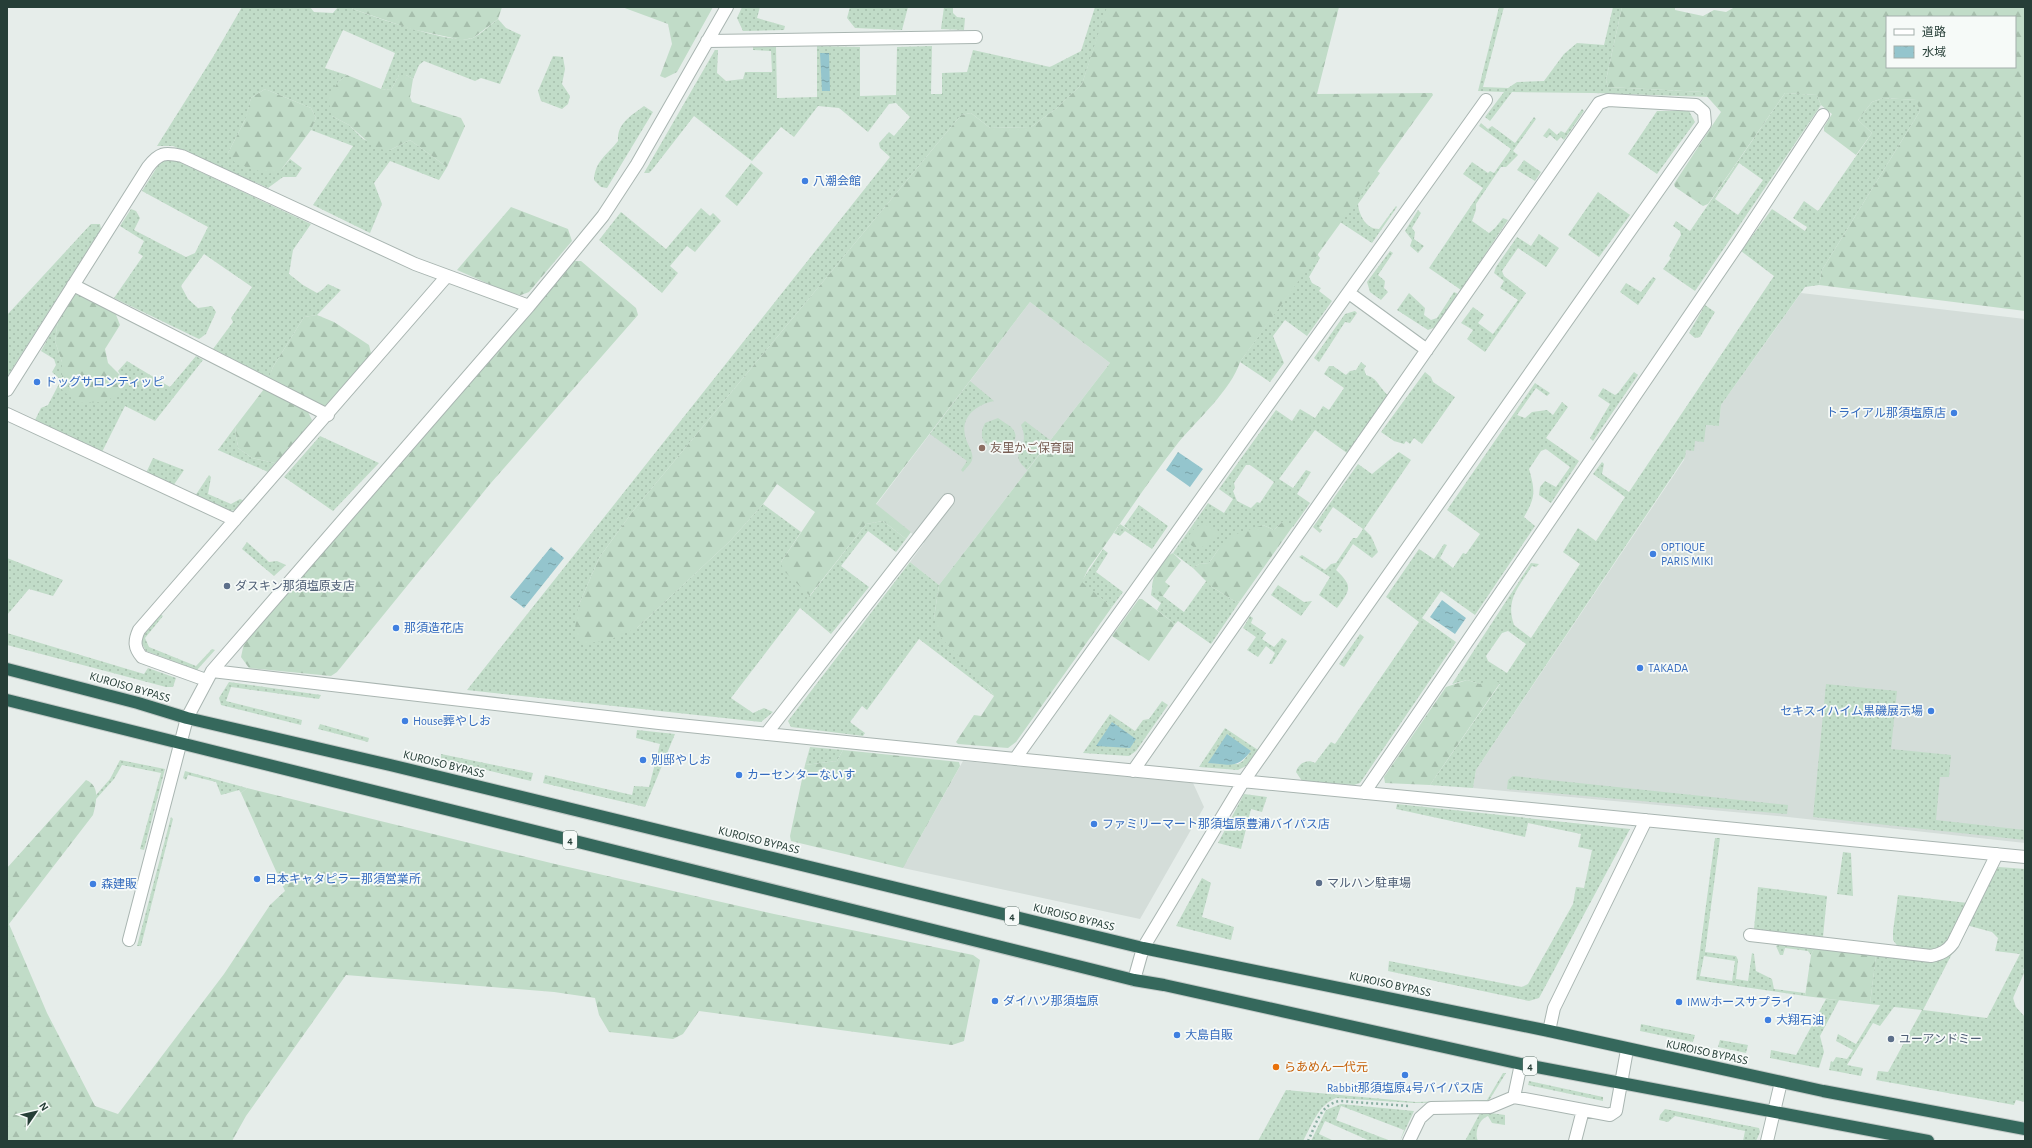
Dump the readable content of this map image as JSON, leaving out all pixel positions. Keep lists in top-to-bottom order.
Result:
{
  "streets": {
    "highway": ["KUROISO BYPASS", "4"]
  },
  "places": [
    "八潮会館",
    "ドッグサロンティッピ",
    "トライアル那須塩原店",
    "友里かご保育園",
    "OPTIQUE PARIS MIKI",
    "ダスキン那須塩原支店",
    "那須造花店",
    "TAKADA",
    "セキスイハイム黒磯展示場",
    "House葬やしお",
    "別邸やしお",
    "カーセンターないす",
    "ファミリーマート那須塩原豊浦バイパス店",
    "日本キャタピラー那須営業所",
    "マルハン駐車場",
    "森建販",
    "ダイハツ那須塩原",
    "IMWホースサプライ",
    "大翔石油",
    "大島自販",
    "ユーアンドミー",
    "らあめん一代元",
    "Rabbit那須塩原4号バイパス店"
  ],
  "legend": ["道路", "水域"],
  "north": "top right"
}
